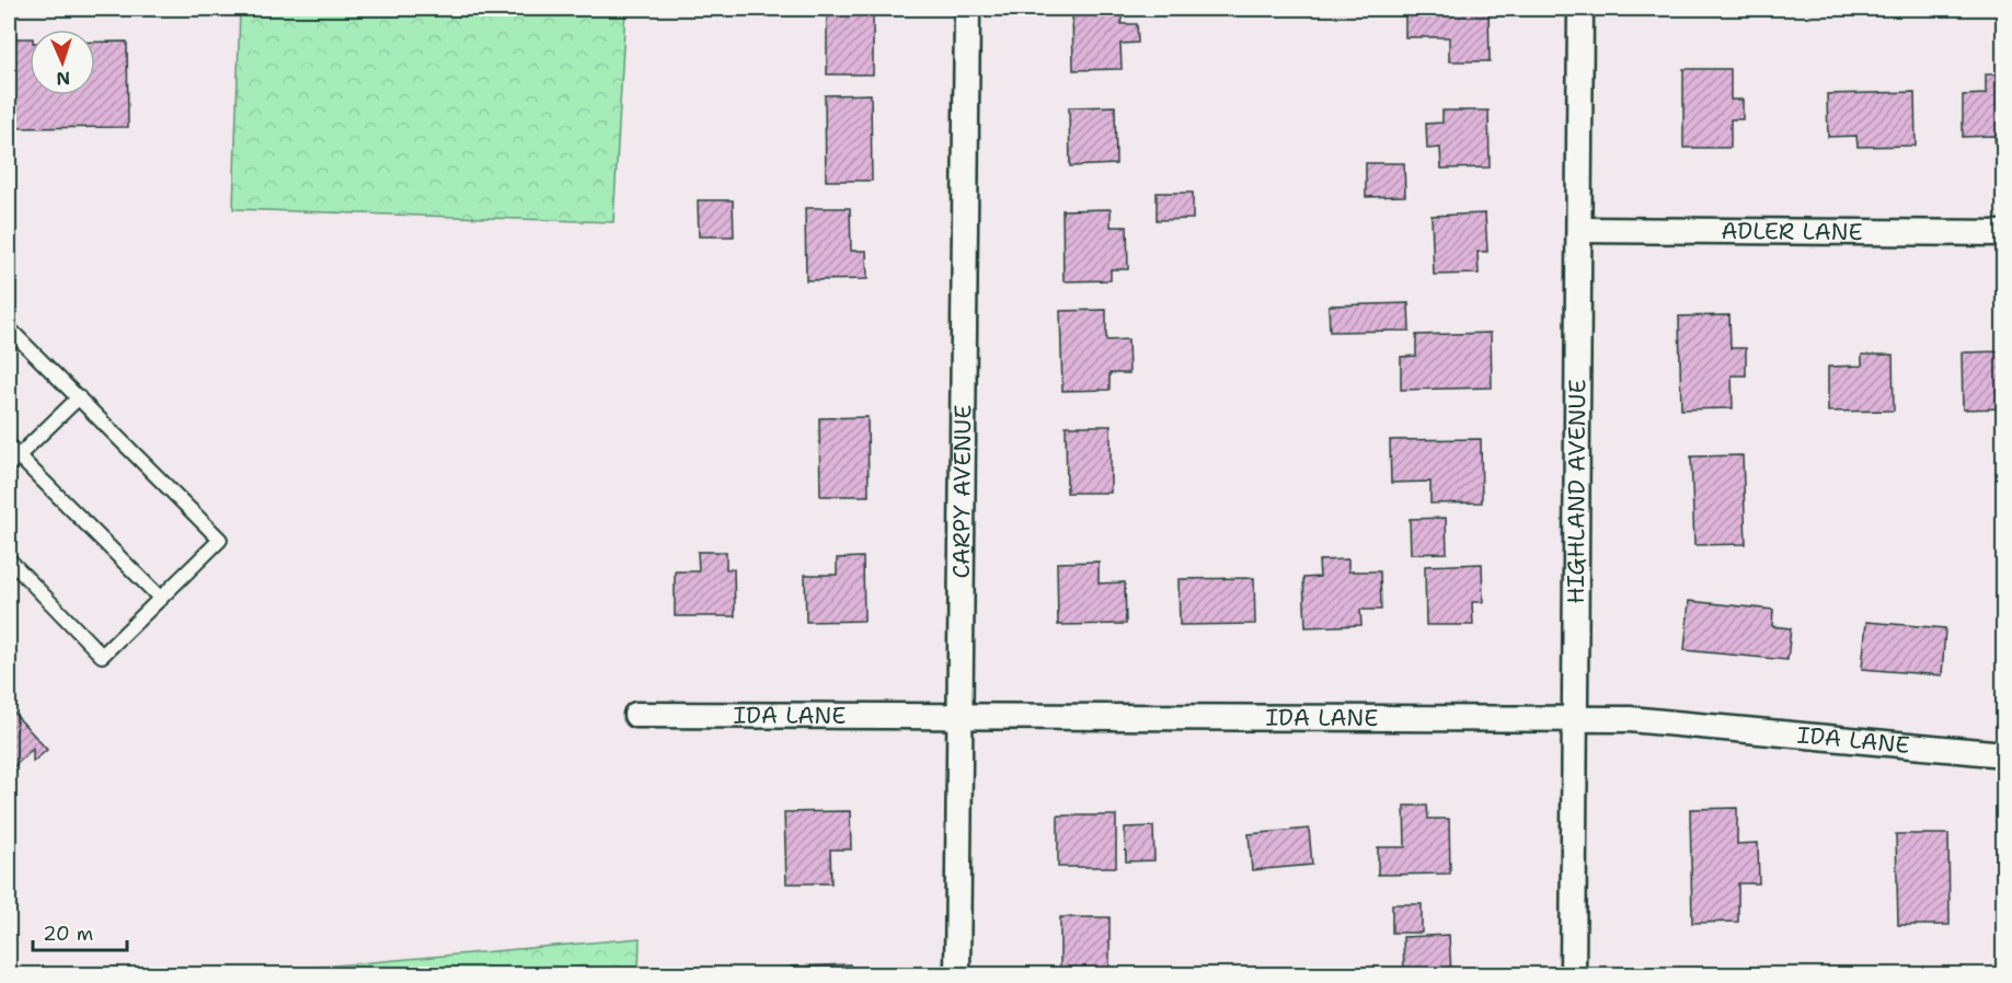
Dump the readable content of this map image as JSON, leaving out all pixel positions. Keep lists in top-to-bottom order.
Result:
{
  "streets": {
    "street": [
      "ADLER LANE",
      "CARPY AVENUE",
      "HIGHLAND AVENUE",
      "IDA LANE"
    ]
  },
  "crossings": [
    ["ADLER LANE", "HIGHLAND AVENUE"],
    ["CARPY AVENUE", "IDA LANE"],
    ["HIGHLAND AVENUE", "IDA LANE"]
  ],
  "scale_bar": "20 m",
  "north": "bottom"
}
